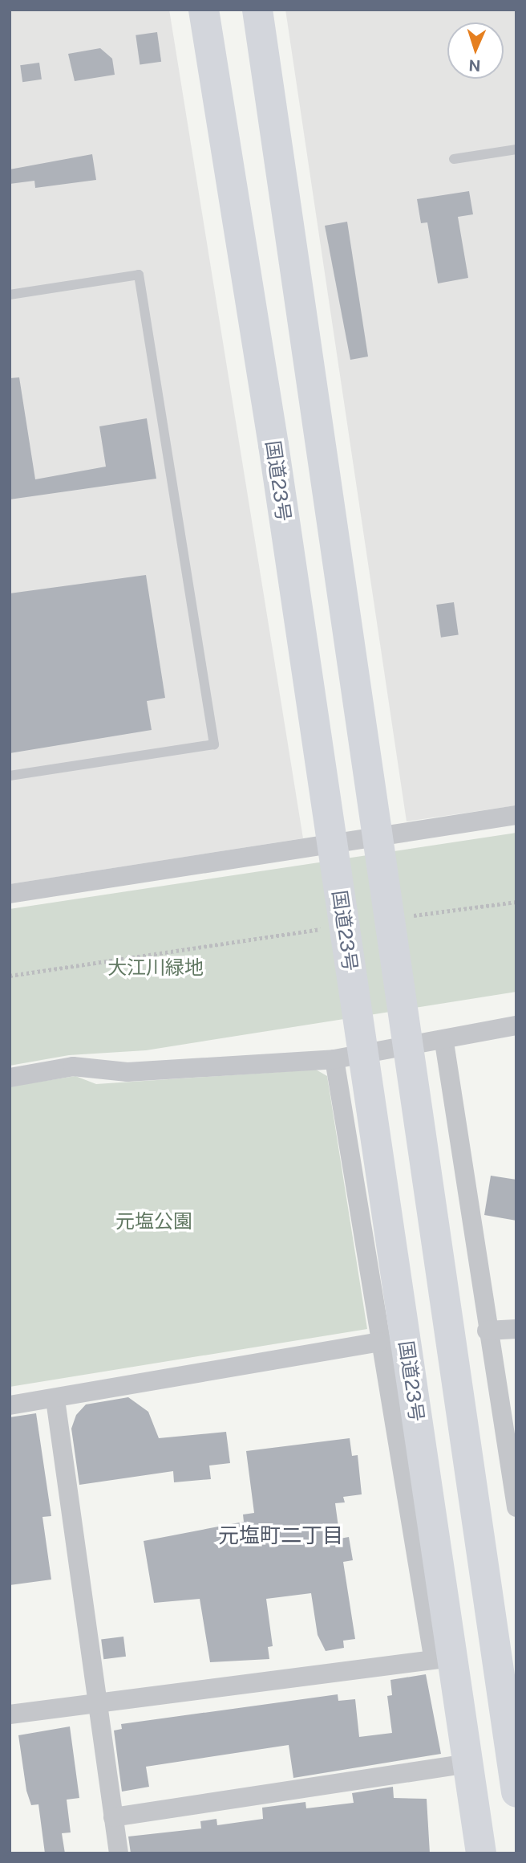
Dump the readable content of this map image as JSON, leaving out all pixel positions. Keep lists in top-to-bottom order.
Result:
{
  "streets": {
    "highway": ["国道23号"]
  },
  "districts": ["元塩町二丁目"],
  "parks": ["大江川緑地", "元塩公園"],
  "north": "bottom"
}
